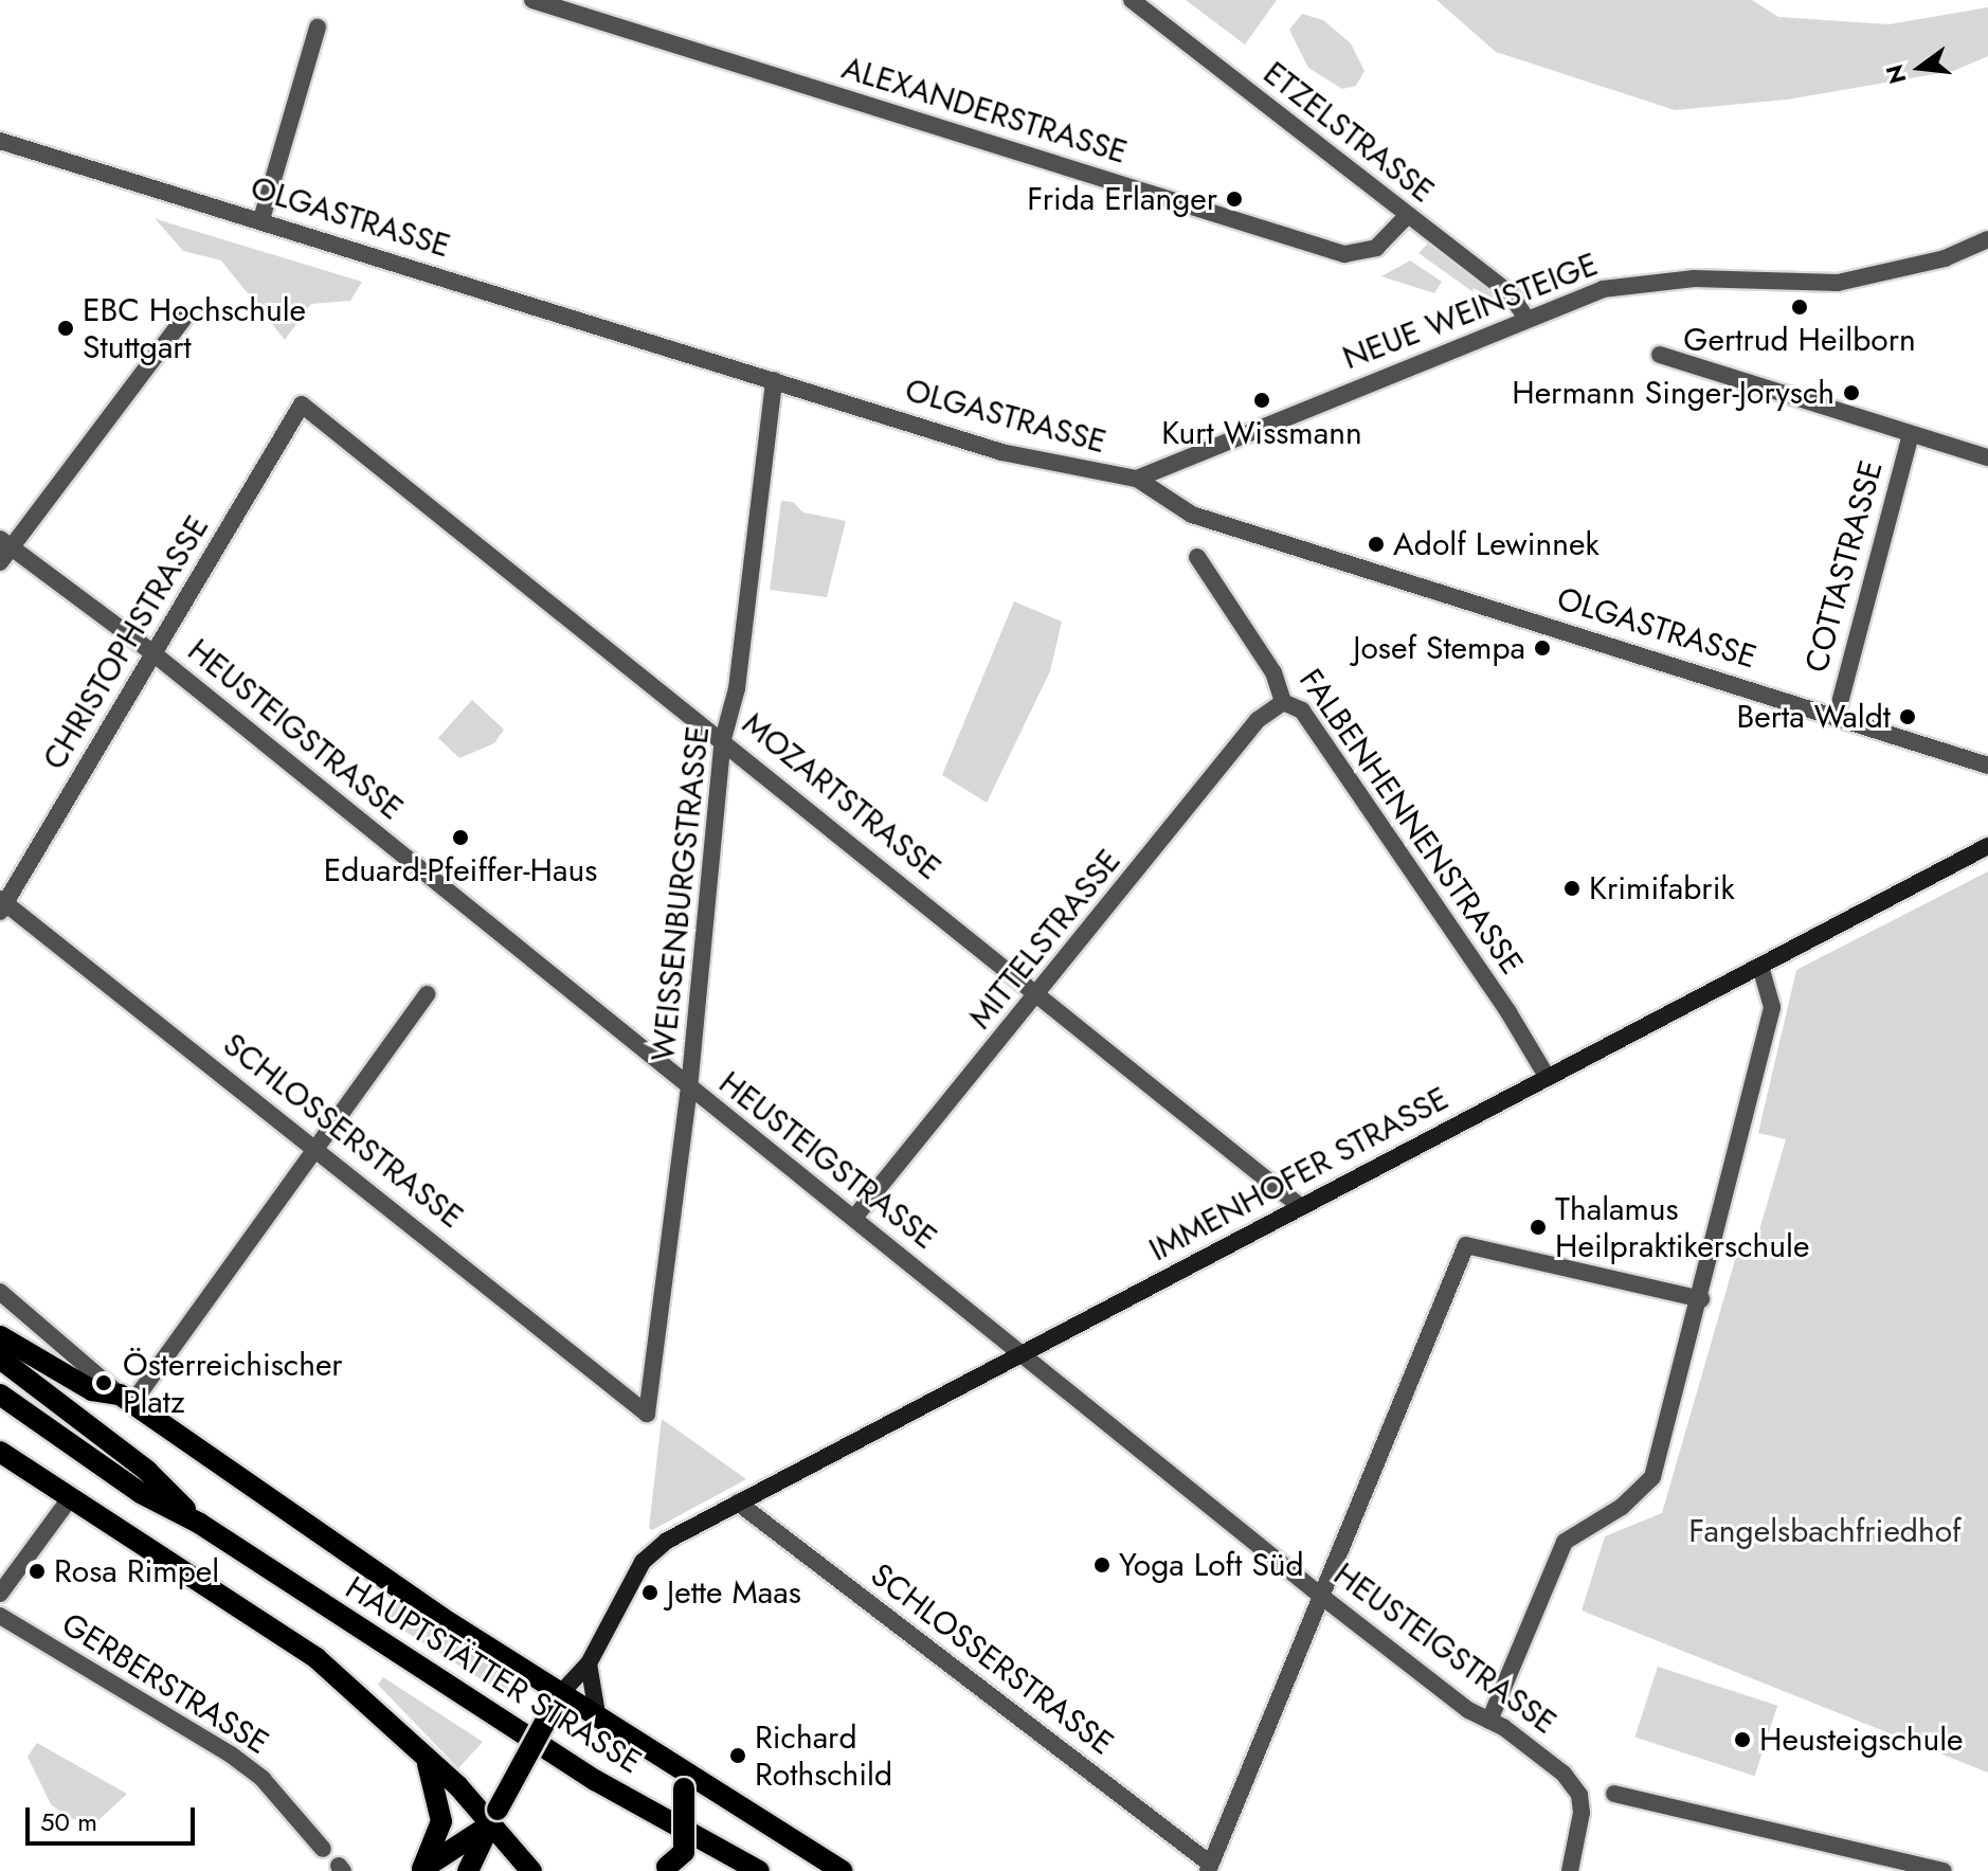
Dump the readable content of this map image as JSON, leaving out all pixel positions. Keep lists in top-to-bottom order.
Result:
{
  "streets": {
    "main road": ["IMMENHOFER STRASSE", "HAUPTSTÄTTER STRASSE"],
    "street": [
      "ALEXANDERSTRASSE",
      "ETZELSTRASSE",
      "OLGASTRASSE",
      "NEUE WEINSTEIGE",
      "COTTASTRASSE",
      "CHRISTOPHSTRASSE",
      "HEUSTEIGSTRASSE",
      "MOZARTSTRASSE",
      "FALBENHENNENSTRASSE",
      "WEISSENBURGSTRASSE",
      "MITTELSTRASSE",
      "SCHLOSSERSTRASSE",
      "GERBERSTRASSE"
    ]
  },
  "crossings": [
    ["ALEXANDERSTRASSE", "ETZELSTRASSE"],
    ["ETZELSTRASSE", "NEUE WEINSTEIGE"],
    ["OLGASTRASSE", "NEUE WEINSTEIGE"],
    ["OLGASTRASSE", "COTTASTRASSE"],
    ["OLGASTRASSE", "WEISSENBURGSTRASSE"],
    ["CHRISTOPHSTRASSE", "HEUSTEIGSTRASSE"],
    ["CHRISTOPHSTRASSE", "MOZARTSTRASSE"],
    ["CHRISTOPHSTRASSE", "SCHLOSSERSTRASSE"],
    ["HEUSTEIGSTRASSE", "WEISSENBURGSTRASSE"],
    ["HEUSTEIGSTRASSE", "MITTELSTRASSE"],
    ["HEUSTEIGSTRASSE", "IMMENHOFER STRASSE"],
    ["MOZARTSTRASSE", "WEISSENBURGSTRASSE"],
    ["MOZARTSTRASSE", "MITTELSTRASSE"],
    ["MOZARTSTRASSE", "IMMENHOFER STRASSE"],
    ["FALBENHENNENSTRASSE", "MITTELSTRASSE"],
    ["FALBENHENNENSTRASSE", "IMMENHOFER STRASSE"],
    ["WEISSENBURGSTRASSE", "SCHLOSSERSTRASSE"],
    ["SCHLOSSERSTRASSE", "IMMENHOFER STRASSE"]
  ],
  "parks": ["Fangelsbachfriedhof"],
  "places": [
    "Frida Erlanger",
    "Gertrud Heilborn",
    "EBC Hochschule Stuttgart",
    "Hermann Singer-Jorysch",
    "Kurt Wissmann",
    "Adolf Lewinnek",
    "Josef Stempa",
    "Berta Waldt",
    "Eduard-Pfeiffer-Haus",
    "Krimifabrik",
    "Thalamus Heilpraktikerschule",
    "Österreichischer Platz",
    "Yoga Loft Süd",
    "Rosa Rimpel",
    "Jette Maas",
    "Heusteigschule",
    "Richard Rothschild"
  ],
  "scale_bar": "50 m",
  "north": "left"
}
